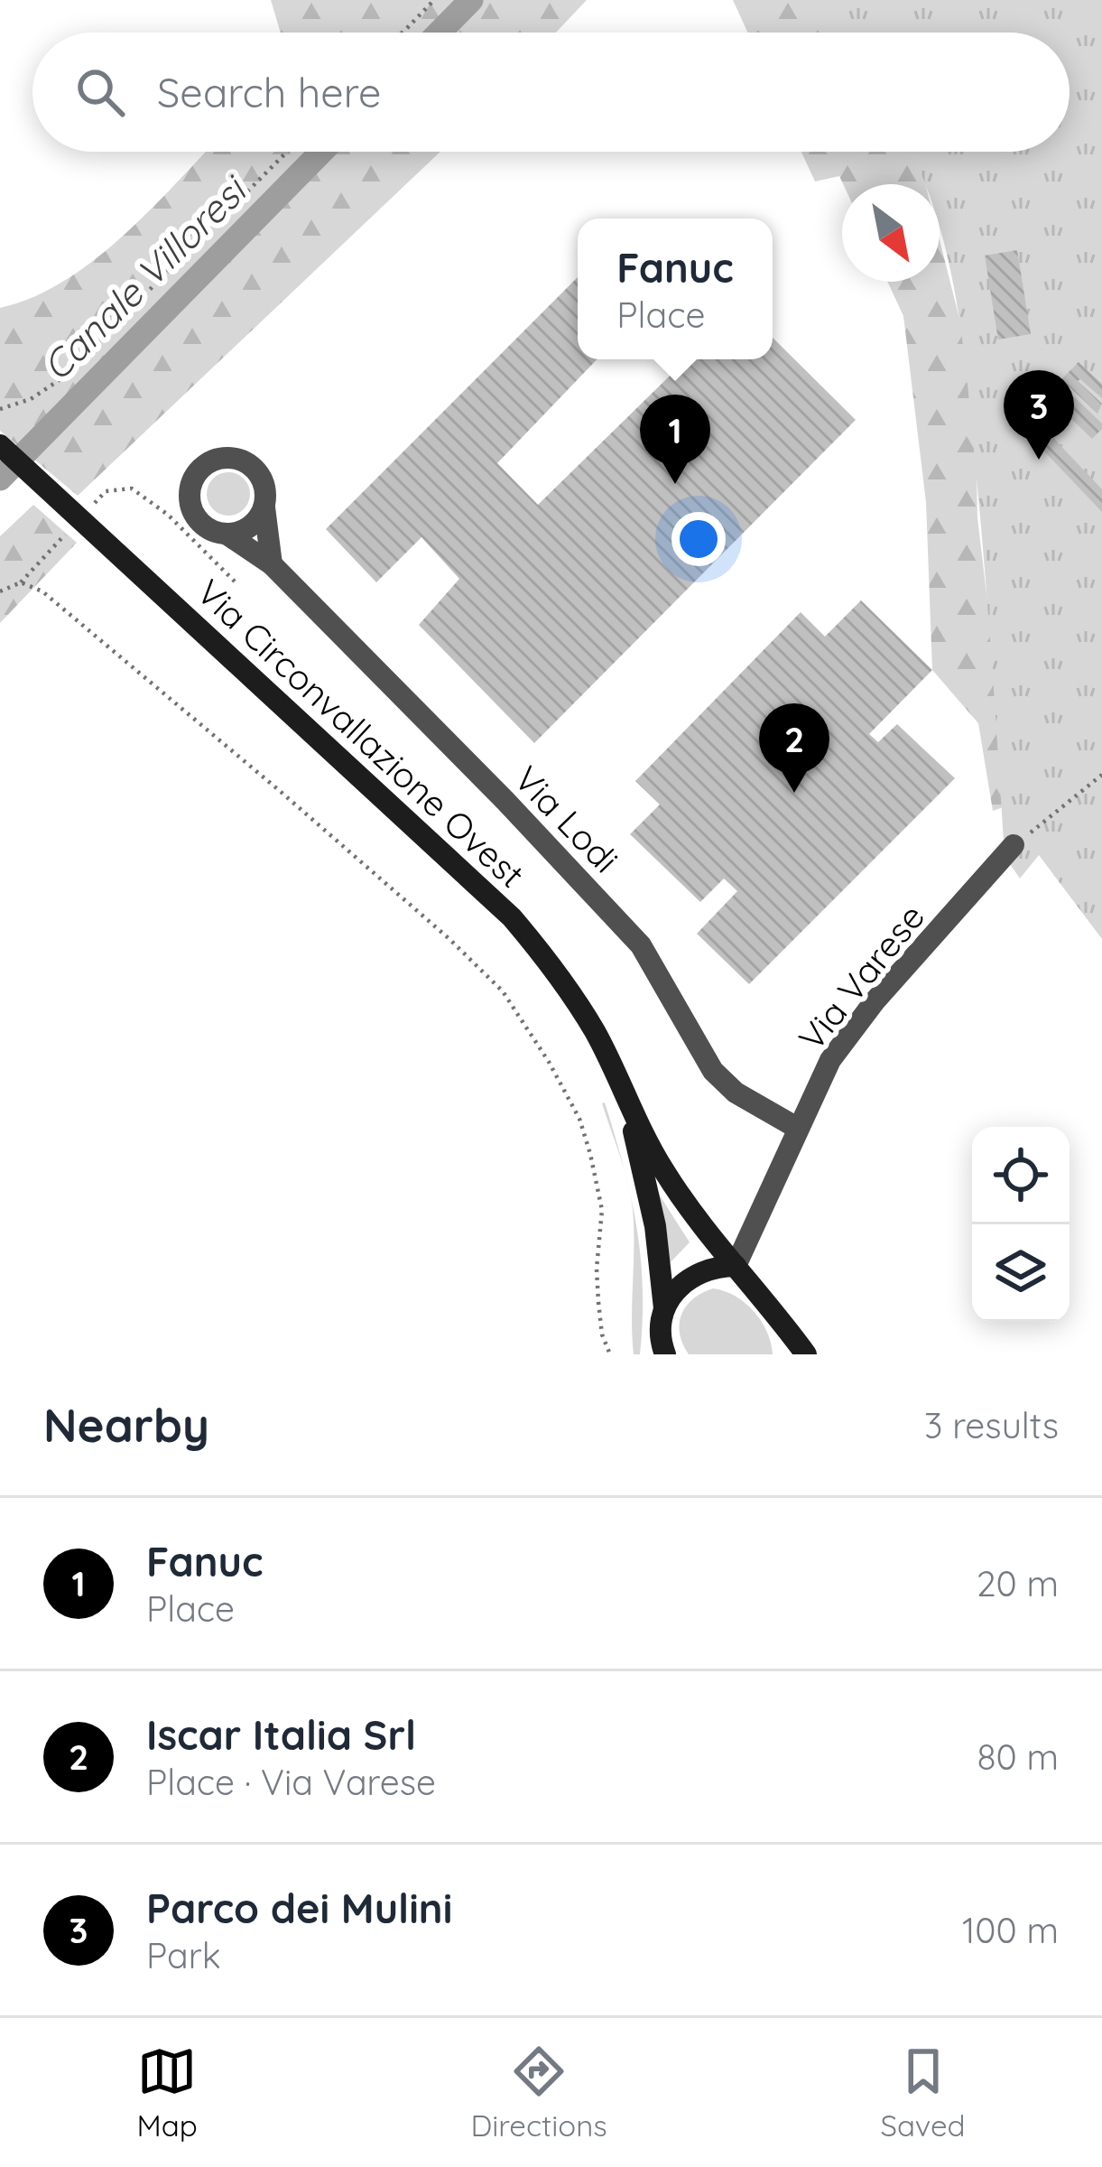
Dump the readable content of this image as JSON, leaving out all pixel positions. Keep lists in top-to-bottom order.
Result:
{
  "streets": {
    "main road": ["Via Circonvallazione Ovest"],
    "street": ["Via Lodi", "Via Varese"]
  },
  "crossings": [
    ["Via Lodi", "Via Varese"]
  ],
  "water": ["Canale Villoresi"],
  "north": "bottom right",
  "page": {
    "search": "Search here",
    "popup": ["Fanuc", "Place"],
    "pins": ["3", "1", "2"],
    "heading": ["Nearby", "3 results"],
    "list": [
      {
        "mark": "1",
        "name": "Fanuc",
        "note": "Place",
        "value": "20 m"
      },
      {
        "mark": "2",
        "name": "Iscar Italia Srl",
        "note": "Place · Via Varese",
        "value": "80 m"
      },
      {
        "mark": "3",
        "name": "Parco dei Mulini",
        "note": "Park",
        "value": "100 m"
      }
    ],
    "nav": ["Map", "Directions", "Saved"]
  }
}
